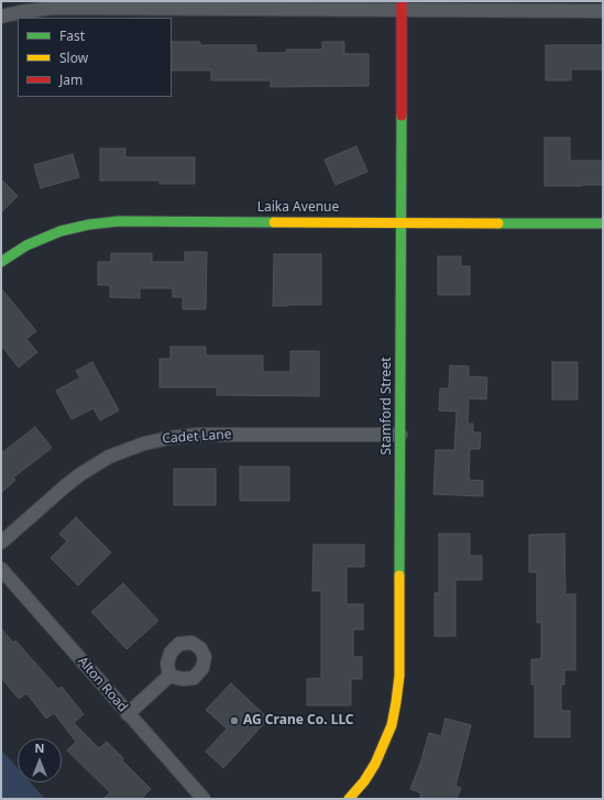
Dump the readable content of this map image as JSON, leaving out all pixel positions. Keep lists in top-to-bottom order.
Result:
{
  "streets": {
    "street": [
      "Laika Avenue",
      "Stamford Street",
      "Cadet Lane",
      "Alton Road"
    ]
  },
  "crossings": [
    ["Laika Avenue", "Stamford Street"],
    ["Stamford Street", "Cadet Lane"]
  ],
  "places": ["AG Crane Co. LLC"],
  "legend": ["Fast", "Slow", "Jam"],
  "north": "top"
}
